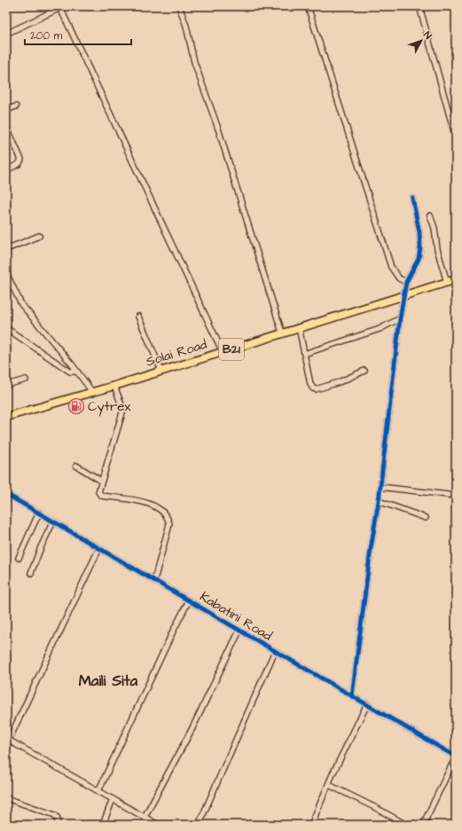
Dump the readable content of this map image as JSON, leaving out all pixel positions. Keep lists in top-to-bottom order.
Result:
{
  "streets": {
    "highway": ["B21", "Solai Road"],
    "street": ["Kabatini Road"]
  },
  "districts": ["Maili Sita"],
  "places": {
    "fuel station": ["Cytrex"]
  },
  "scale_bar": "200 m",
  "north": "top right"
}
